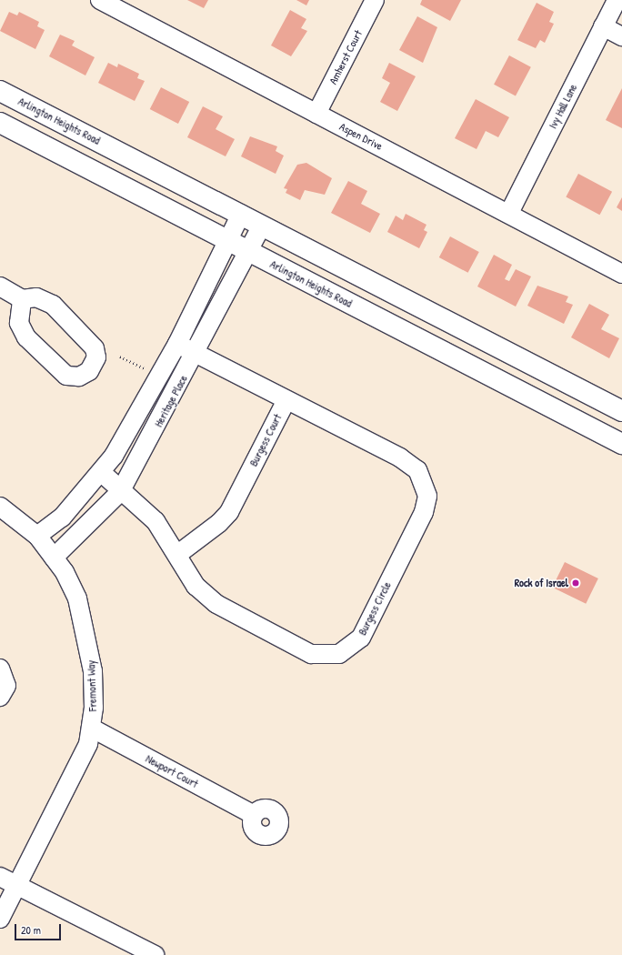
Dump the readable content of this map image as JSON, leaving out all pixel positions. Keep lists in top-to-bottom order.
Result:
{
  "streets": {
    "main road": ["Arlington Heights Road"],
    "street": [
      "Amherst Court",
      "Ivy Hall Lane",
      "Aspen Drive",
      "Heritage Place",
      "Burgess Court",
      "Burgess Circle",
      "Fremont Way",
      "Newport Court"
    ]
  },
  "crossings": [
    ["Amherst Court", "Aspen Drive"],
    ["Ivy Hall Lane", "Aspen Drive"],
    ["Arlington Heights Road", "Heritage Place"],
    ["Heritage Place", "Burgess Circle"],
    ["Heritage Place", "Fremont Way"],
    ["Burgess Court", "Burgess Circle"],
    ["Fremont Way", "Newport Court"]
  ],
  "places": ["Rock of Israel"],
  "scale_bar": "20 m"
}
